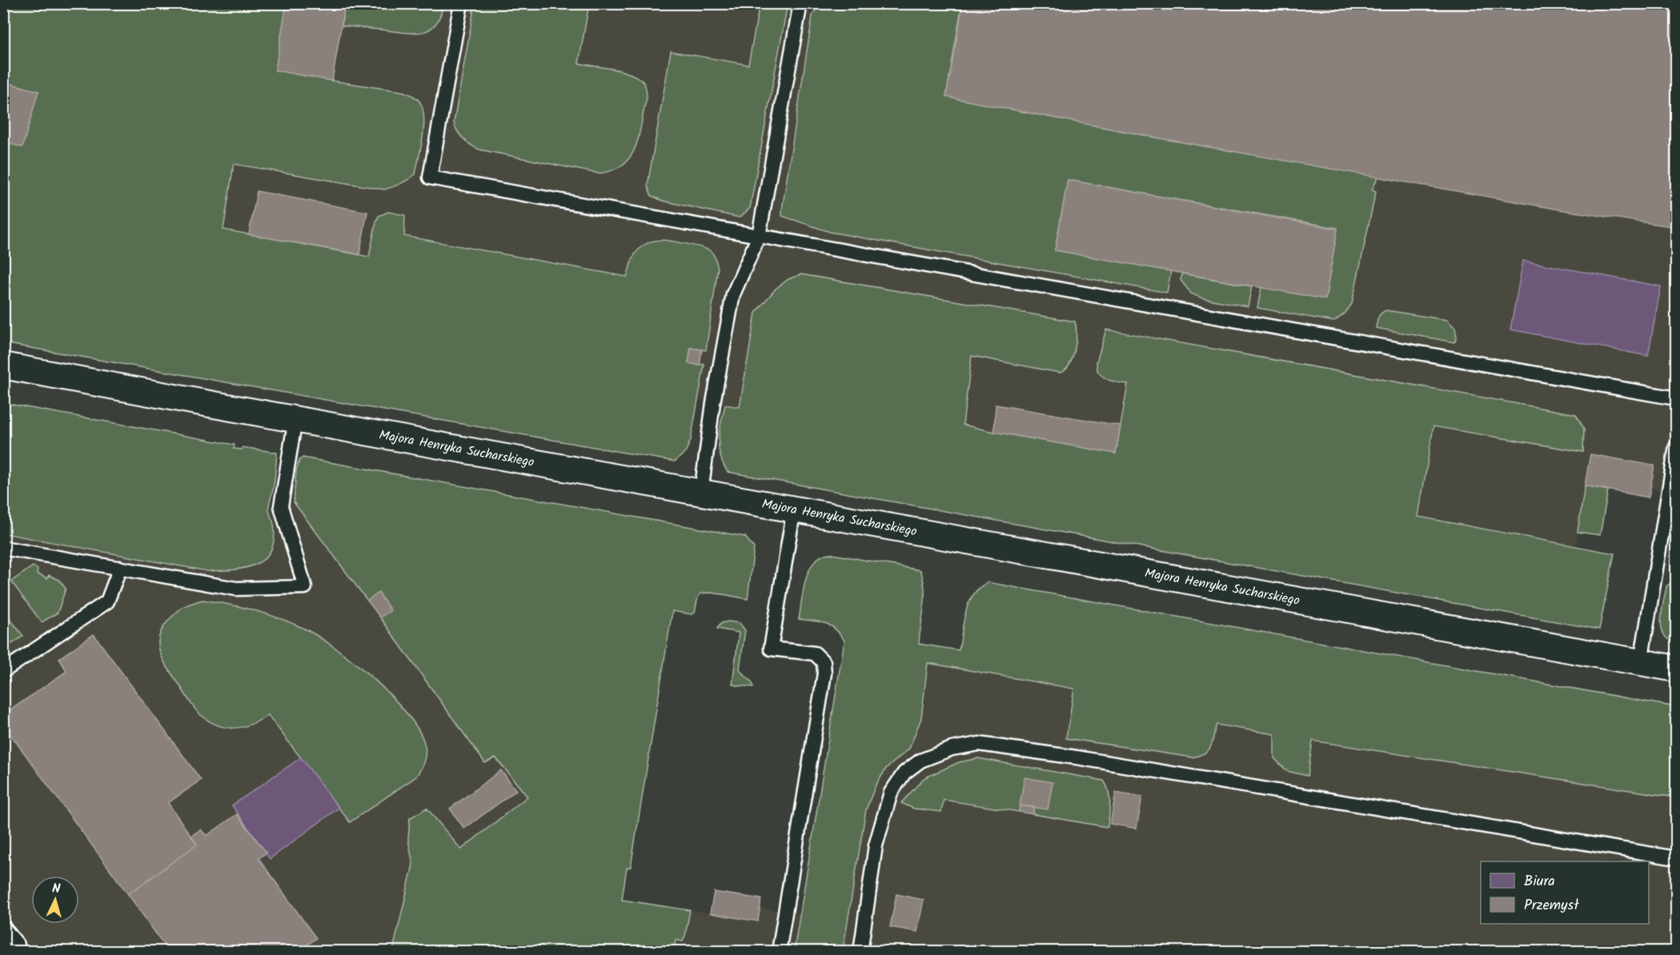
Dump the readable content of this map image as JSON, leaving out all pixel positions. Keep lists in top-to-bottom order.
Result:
{
  "streets": {
    "street": ["Majora Henryka Sucharskiego"]
  },
  "legend": ["Biura", "Przemysł"],
  "north": "top"
}
